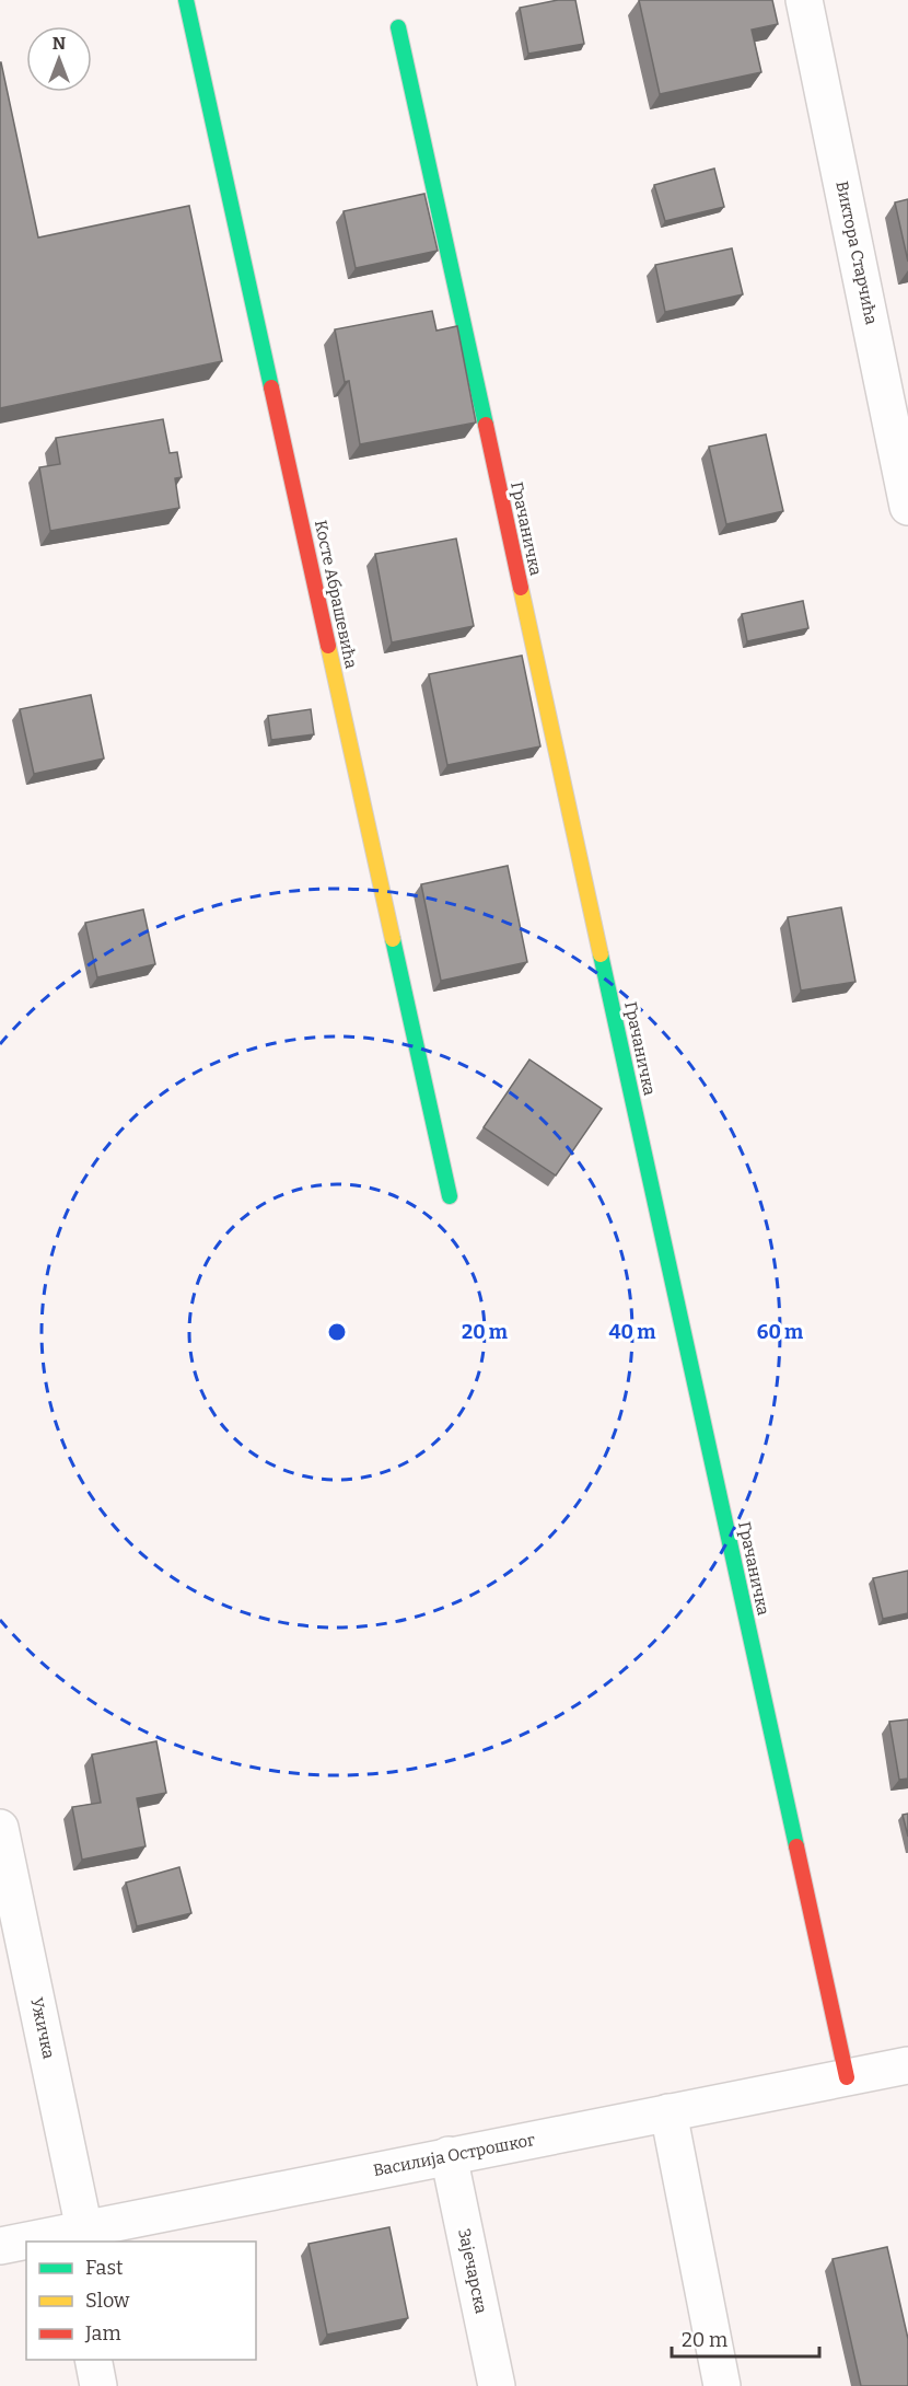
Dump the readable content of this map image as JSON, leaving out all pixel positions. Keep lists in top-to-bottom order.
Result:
{
  "streets": {
    "street": [
      "Виктора Старчића",
      "Грачаничка",
      "Косте Абрашевића",
      "Ужичка",
      "Василија Острошког",
      "Зајечарска"
    ]
  },
  "crossings": [
    ["Грачаничка", "Василија Острошког"],
    ["Ужичка", "Василија Острошког"],
    ["Василија Острошког", "Зајечарска"]
  ],
  "legend": ["Fast", "Slow", "Jam"],
  "scale_bar": "20 m",
  "north": "top",
  "rings": ["20 m", "40 m", "60 m"]
}
